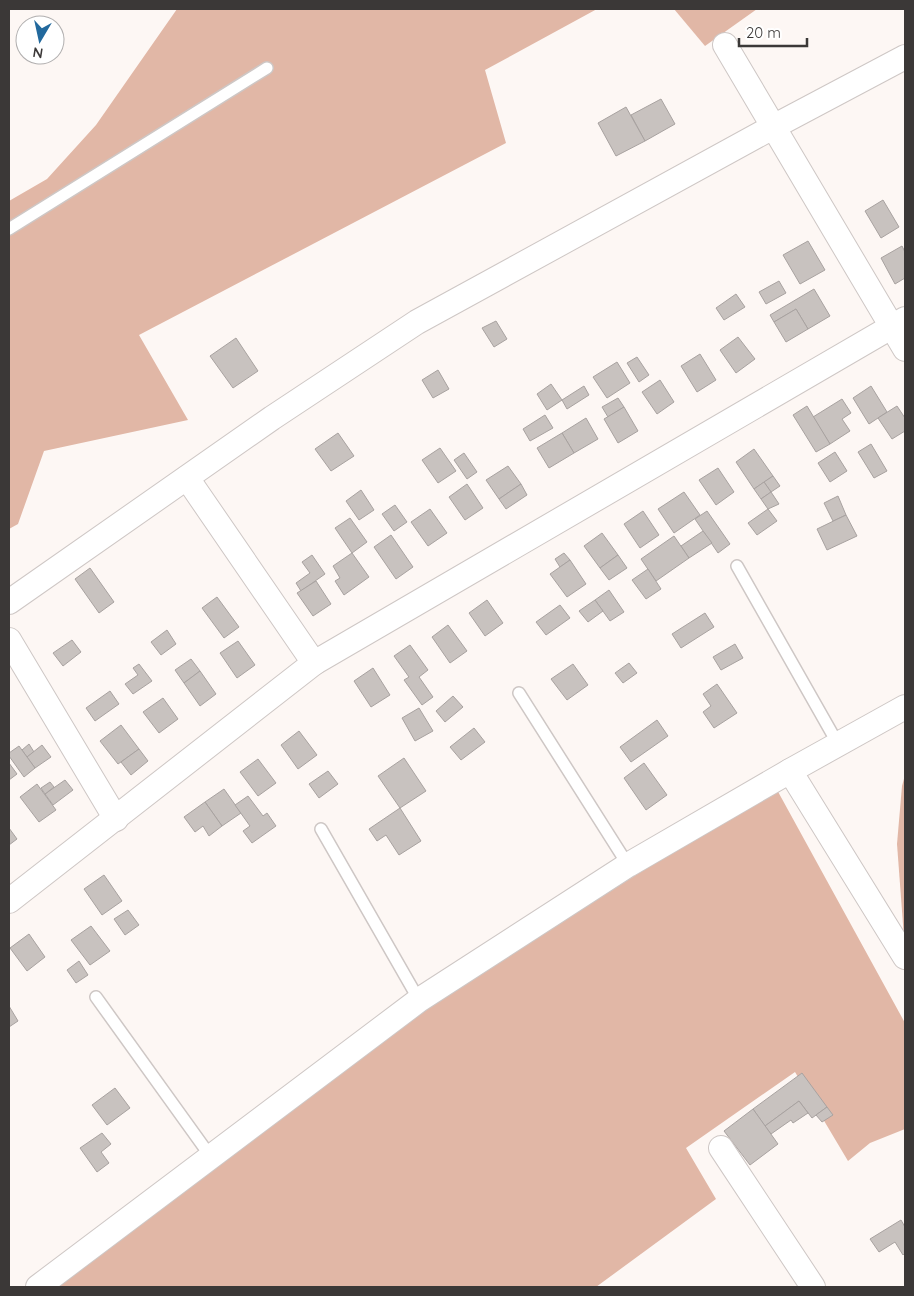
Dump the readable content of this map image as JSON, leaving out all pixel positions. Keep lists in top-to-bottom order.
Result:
{
  "scale_bar": "20 m",
  "north": "bottom"
}
